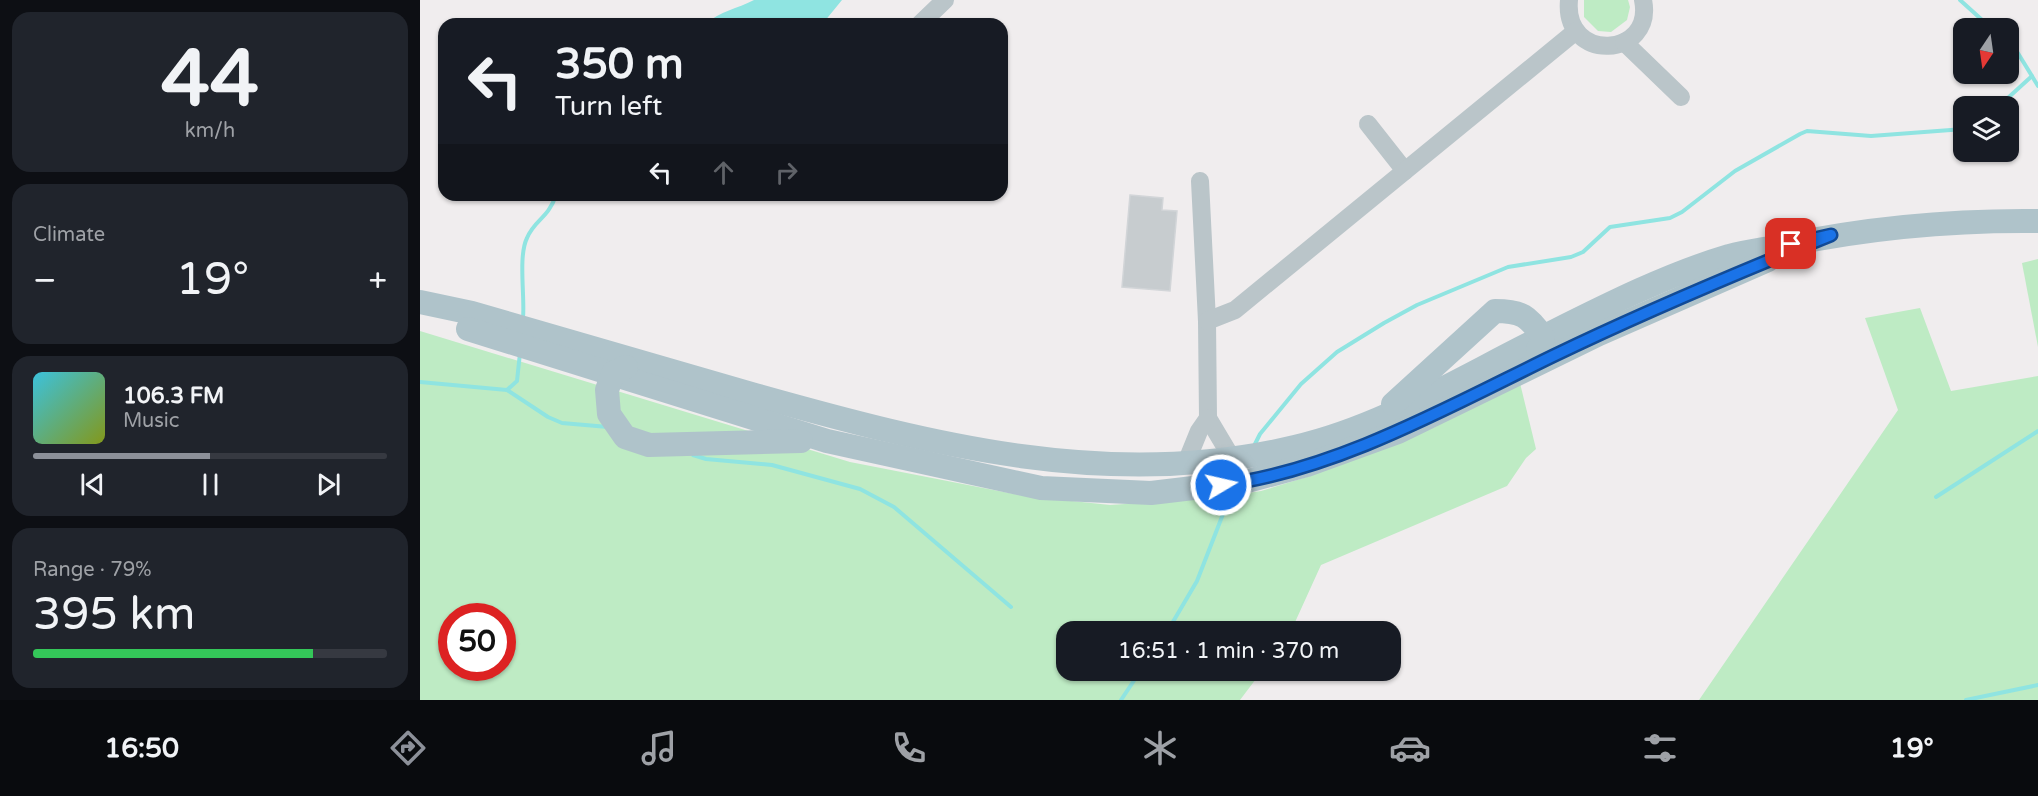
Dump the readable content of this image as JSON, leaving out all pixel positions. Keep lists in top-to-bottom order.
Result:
{
  "north": "bottom",
  "page": {
    "tile": [
      ["44", "km/h"],
      "Climate",
      ["Range · 79%", "395 km"]
    ],
    "turn": ["350 m", "Turn left"],
    "heat": ["−", "19°", "+"],
    "song": ["106.3 FM", "Music"],
    "limit": "50",
    "trip": "16:51 · 1 min · 370 m",
    "tabs": ["16:50", "19°"]
  }
}
